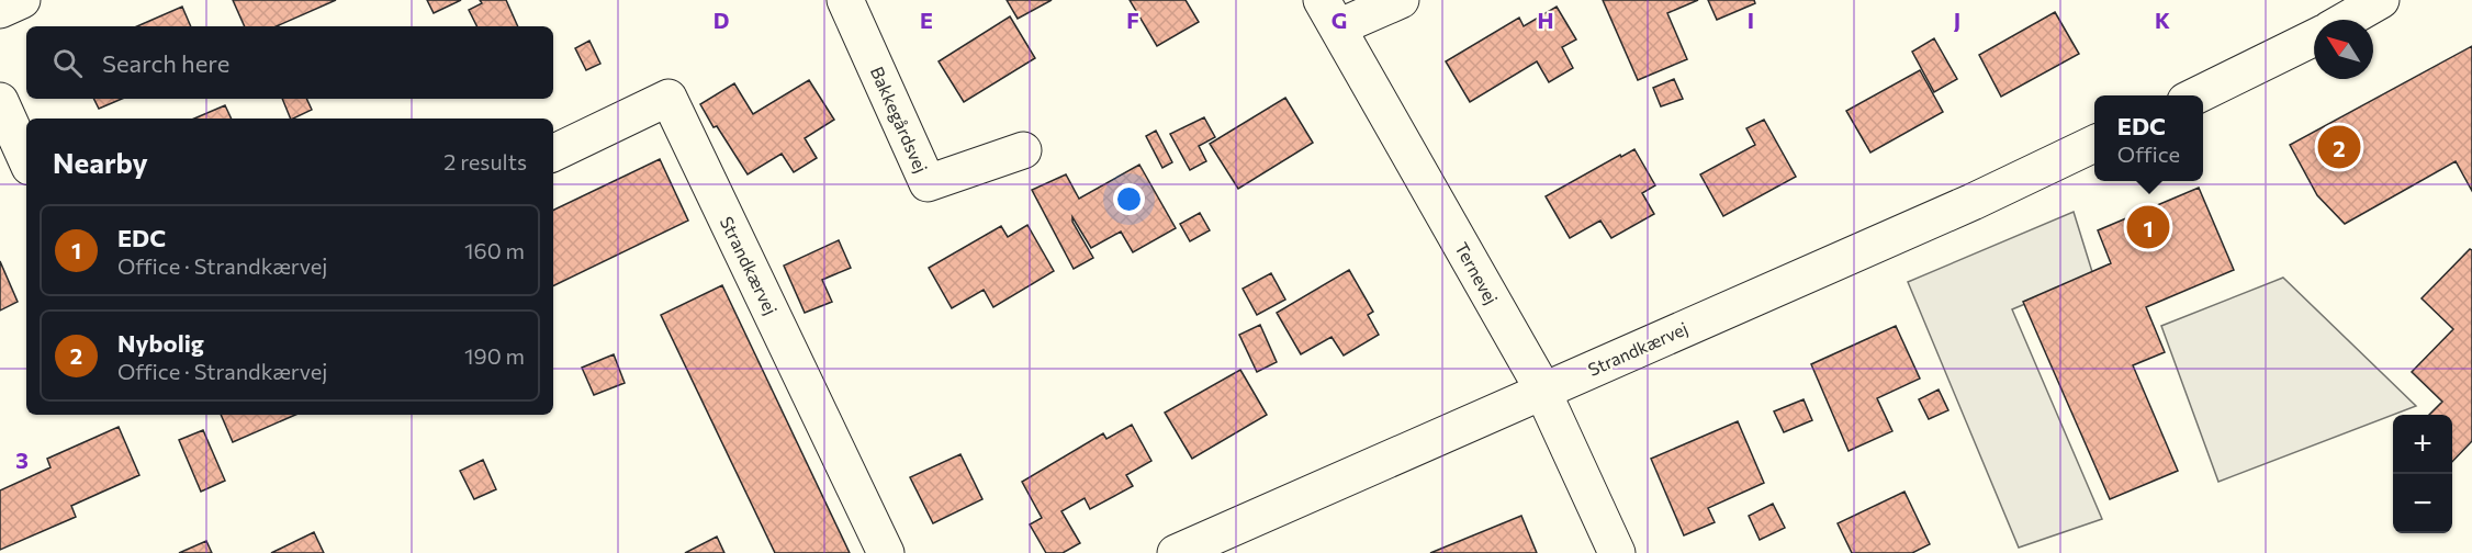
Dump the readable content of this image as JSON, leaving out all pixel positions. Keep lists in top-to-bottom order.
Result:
{
  "streets": {
    "street": ["Bakkegårdsvej", "Strandkærvej", "Ternevej"]
  },
  "crossings": [
    ["Strandkærvej", "Ternevej"]
  ],
  "north": "top left",
  "page": {
    "search": "Search here",
    "popup": ["EDC", "Office"],
    "heading": ["Nearby", "2 results"],
    "pins": ["2", "1"],
    "list": [
      {
        "mark": "1",
        "name": "EDC",
        "note": "Office · Strandkærvej",
        "value": "160 m"
      },
      {
        "mark": "2",
        "name": "Nybolig",
        "note": "Office · Strandkærvej",
        "value": "190 m"
      }
    ],
    "map_buttons": ["+", "−"]
  },
  "grid": {
    "columns": [
      "D",
      "E",
      "F",
      "G",
      "H",
      "I",
      "J",
      "K"
    ],
    "rows": ["3"]
  }
}
